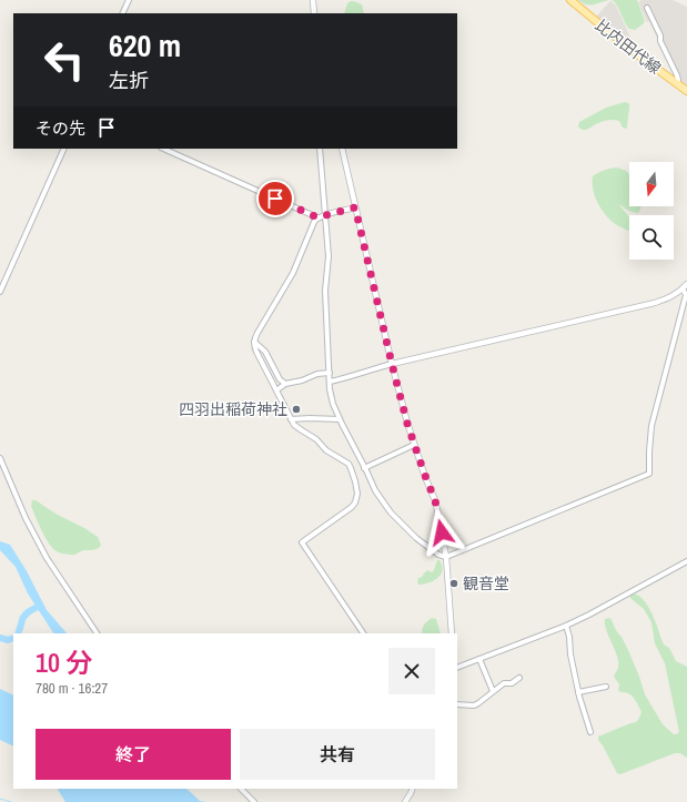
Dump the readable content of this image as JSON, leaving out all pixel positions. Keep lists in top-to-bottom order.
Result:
{
  "streets": {
    "main road": ["比内田代線"]
  },
  "places": ["四羽出稲荷神社", "観音堂"],
  "north": "bottom",
  "page": {
    "turn": ["620 m", "左折"],
    "then": "その先",
    "heading": ["10 分", "780 m · 16:27"],
    "buttons": ["終了", "共有"]
  }
}
